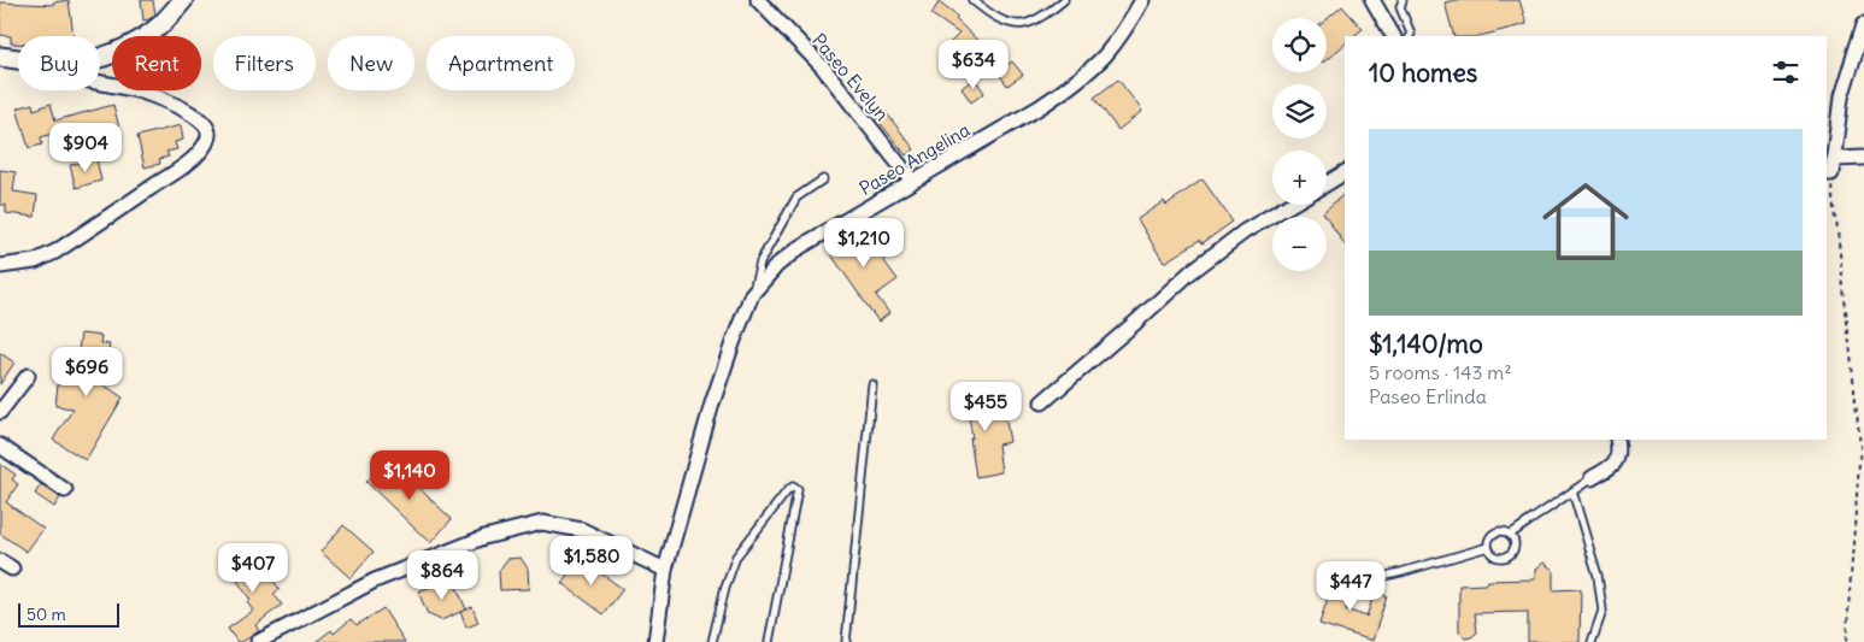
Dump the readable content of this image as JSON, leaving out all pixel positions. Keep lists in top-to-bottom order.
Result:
{
  "streets": {
    "street": ["Paseo Evelyn", "Paseo Angelina"]
  },
  "crossings": [
    ["Paseo Evelyn", "Paseo Angelina"]
  ],
  "scale_bar": "50 m",
  "page": {
    "map_buttons": ["+", "−"],
    "chip": [
      "Buy",
      "Rent",
      "Filters",
      "New",
      "Apartment"
    ],
    "heading": "10 homes",
    "price": [
      "$634",
      "$904",
      "$1,210",
      "$696",
      "$455",
      "$1,140",
      "$1,580",
      "$407",
      "$864",
      "$447"
    ],
    "list": [
      {
        "name": "$1,140/mo",
        "note": "5 rooms · 143 m² · Paseo Erlinda"
      }
    ],
    "scale": "50 m"
  }
}
